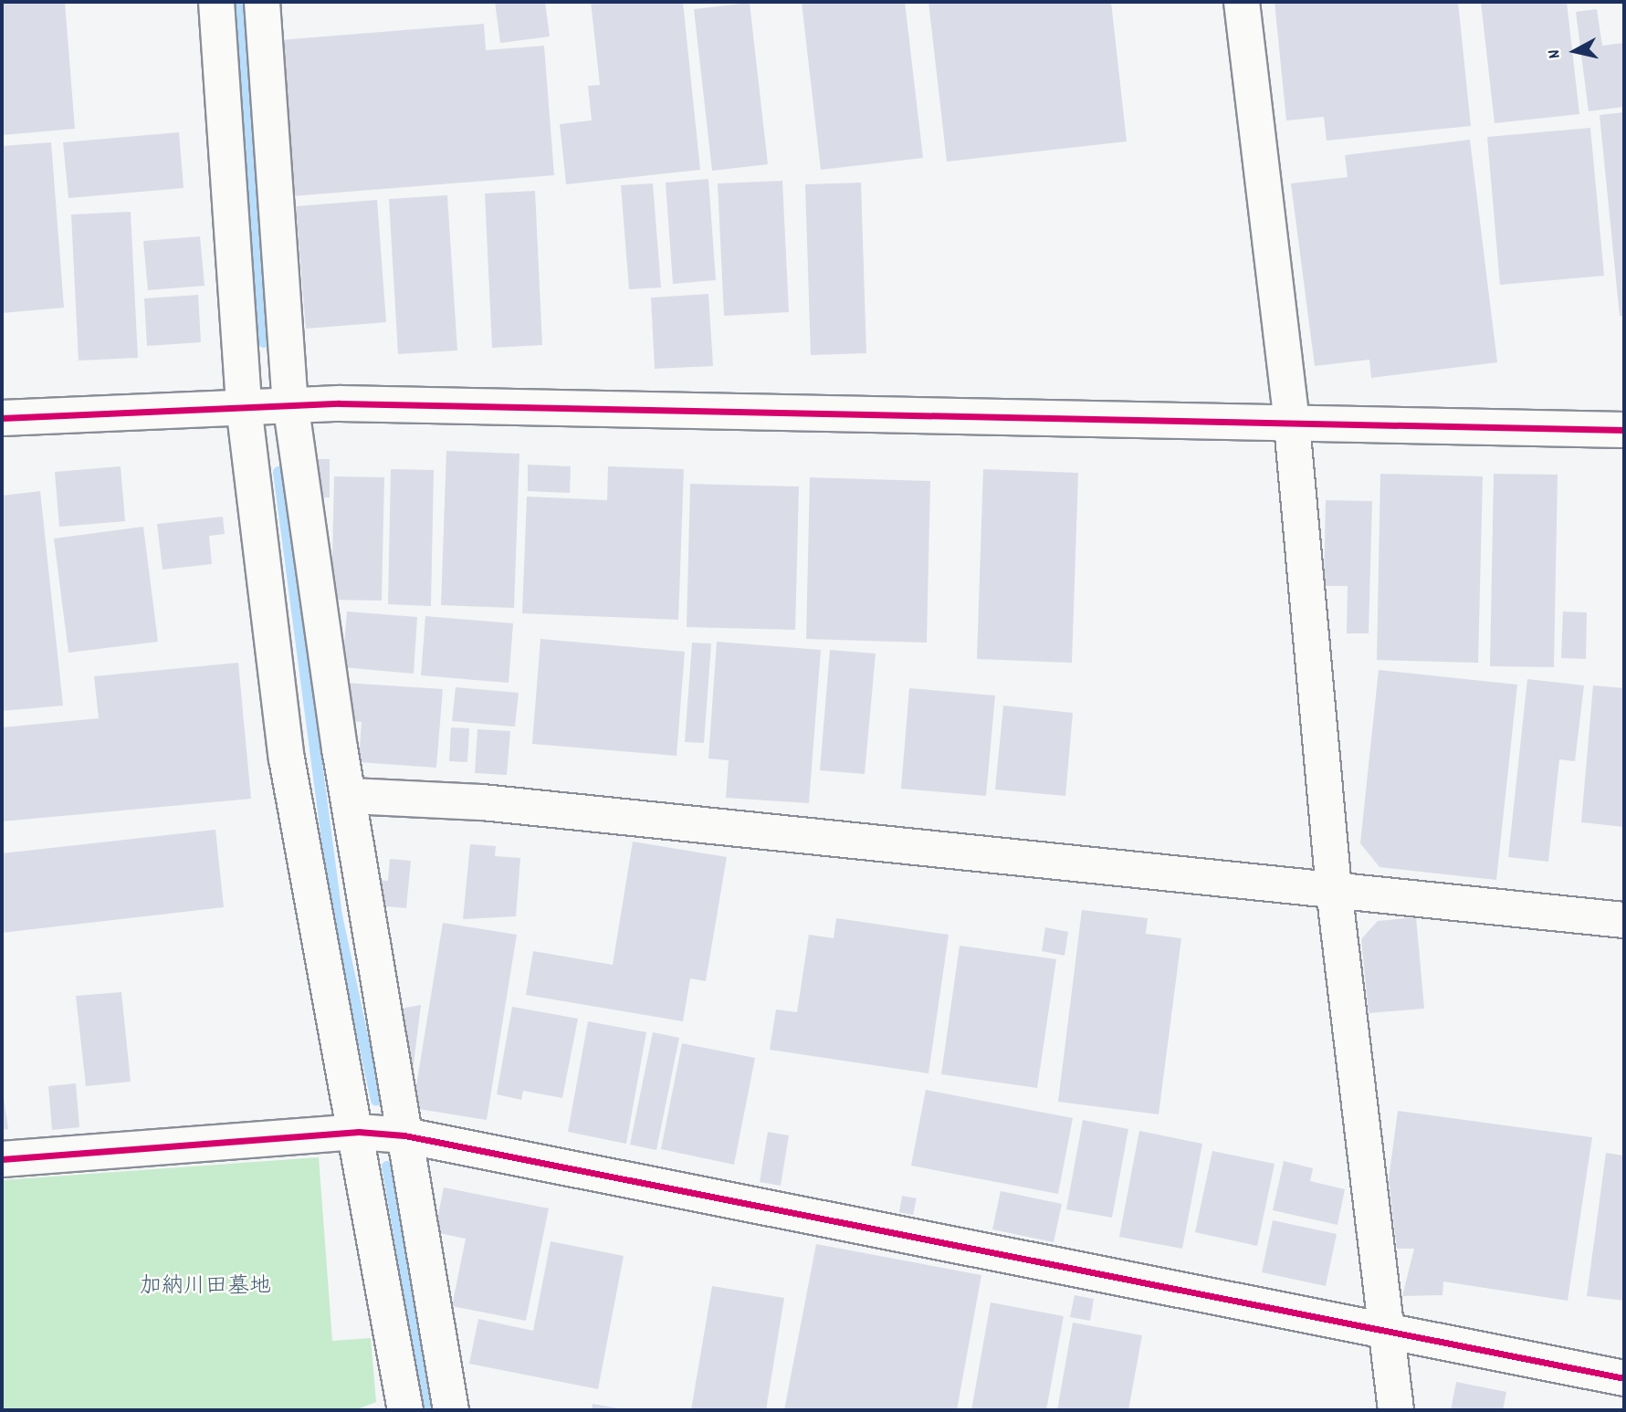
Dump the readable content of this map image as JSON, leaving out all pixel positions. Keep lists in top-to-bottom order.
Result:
{
  "parks": ["加納川田墓地"],
  "north": "left"
}
